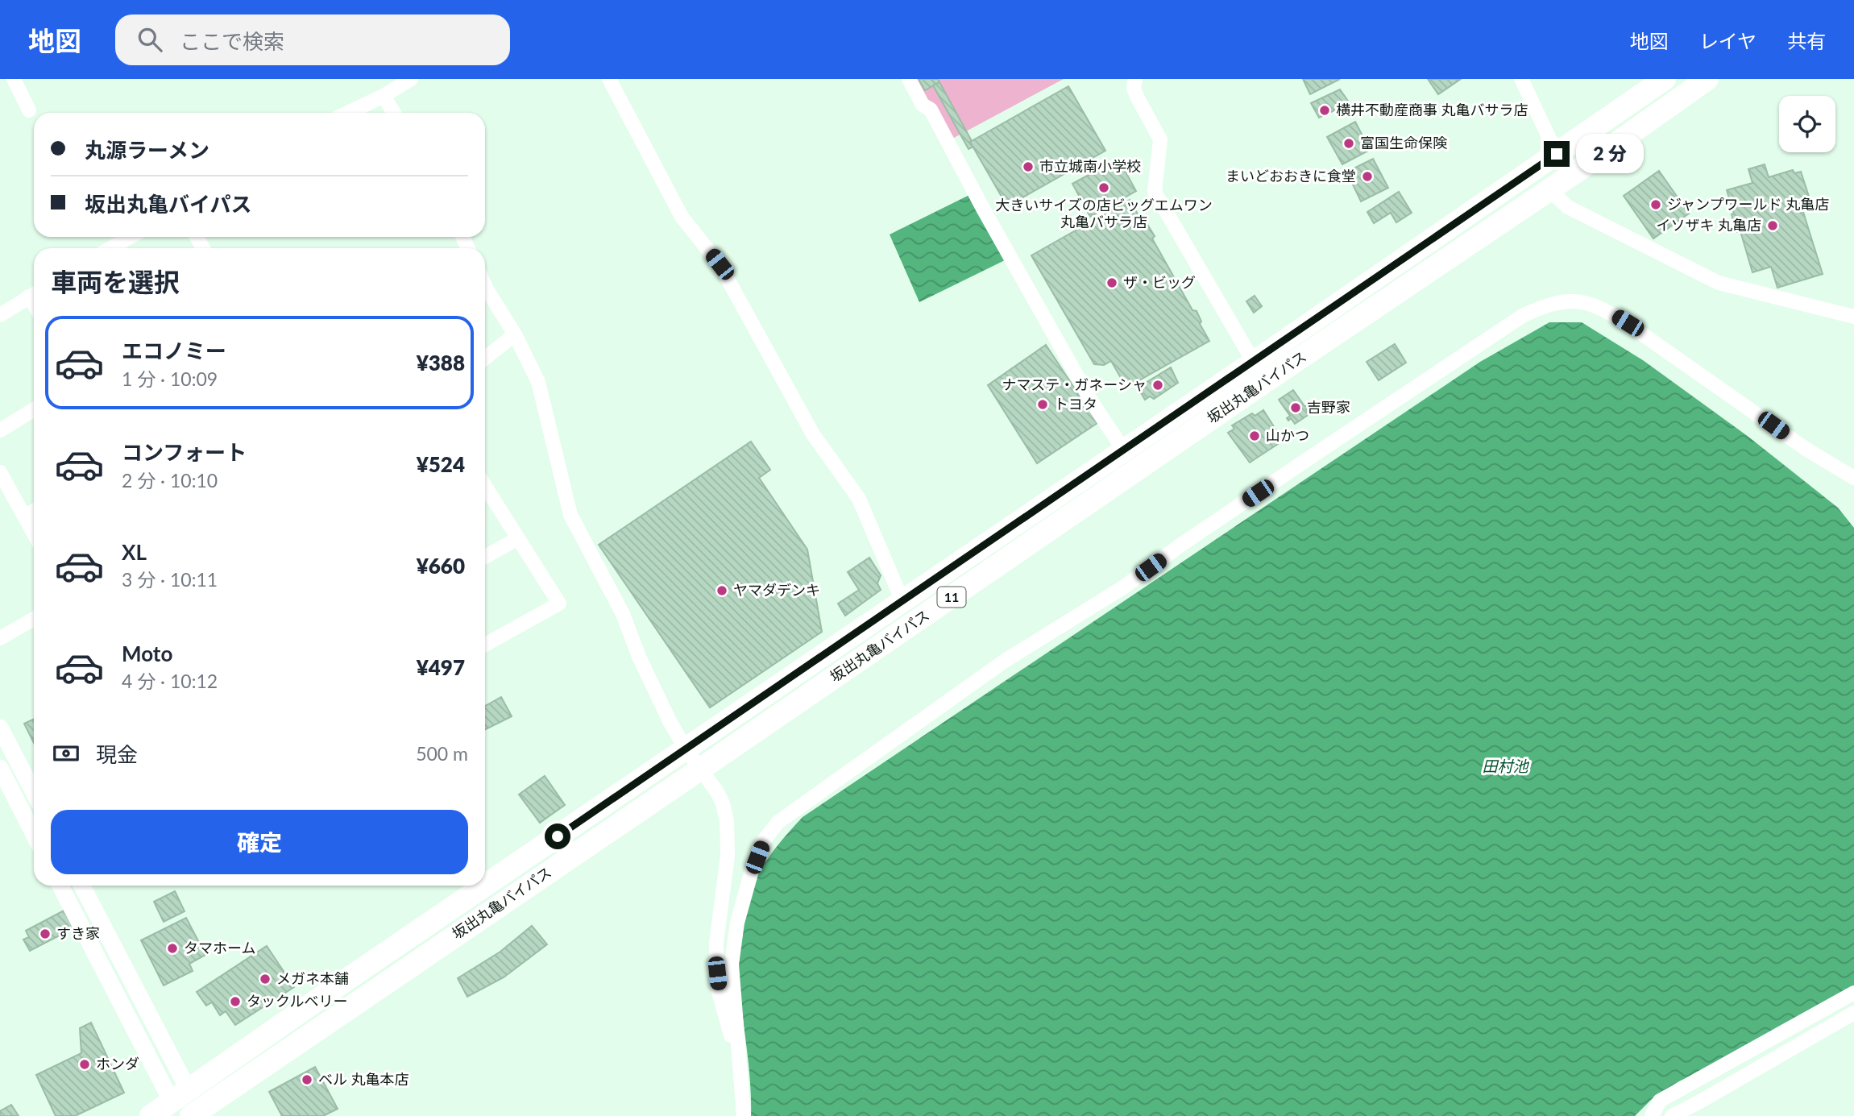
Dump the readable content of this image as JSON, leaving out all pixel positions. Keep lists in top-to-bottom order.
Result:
{
  "streets": {
    "highway": ["坂出丸亀バイパス", "11"]
  },
  "water": ["田村池"],
  "places": [
    "横井不動産商事 丸亀バサラ店",
    "富国生命保険",
    "市立城南小学校",
    "まいどおおきに食堂",
    "大きいサイズの店ビッグエムワン 丸亀バサラ店",
    "ジャンプワールド 丸亀店",
    "イソザキ 丸亀店",
    "ザ・ビッグ",
    "ナマステ・ガネーシャ",
    "トヨタ",
    "吉野家",
    "山かつ",
    "ヤマダデンキ",
    "すき家",
    "タマホーム",
    "メガネ本舗",
    "タックルベリー",
    "ホンダ",
    "ベル 丸亀本店"
  ],
  "page": {
    "header": "地図",
    "search": "ここで検索",
    "nav": ["地図", "レイヤ", "共有"],
    "banner": ["丸源ラーメン", "坂出丸亀バイパス"],
    "bubble": "2 分",
    "heading": "車両を選択",
    "list": [
      {
        "name": "エコノミー",
        "note": "1 分 · 10:09",
        "value": "¥388"
      },
      {
        "name": "コンフォート",
        "note": "2 分 · 10:10",
        "value": "¥524"
      },
      {
        "name": "XL",
        "note": "3 分 · 10:11",
        "value": "¥660"
      },
      {
        "name": "Moto",
        "note": "4 分 · 10:12",
        "value": "¥497"
      }
    ],
    "pay": ["現金", "500 m"],
    "buttons": "確定"
  }
}
